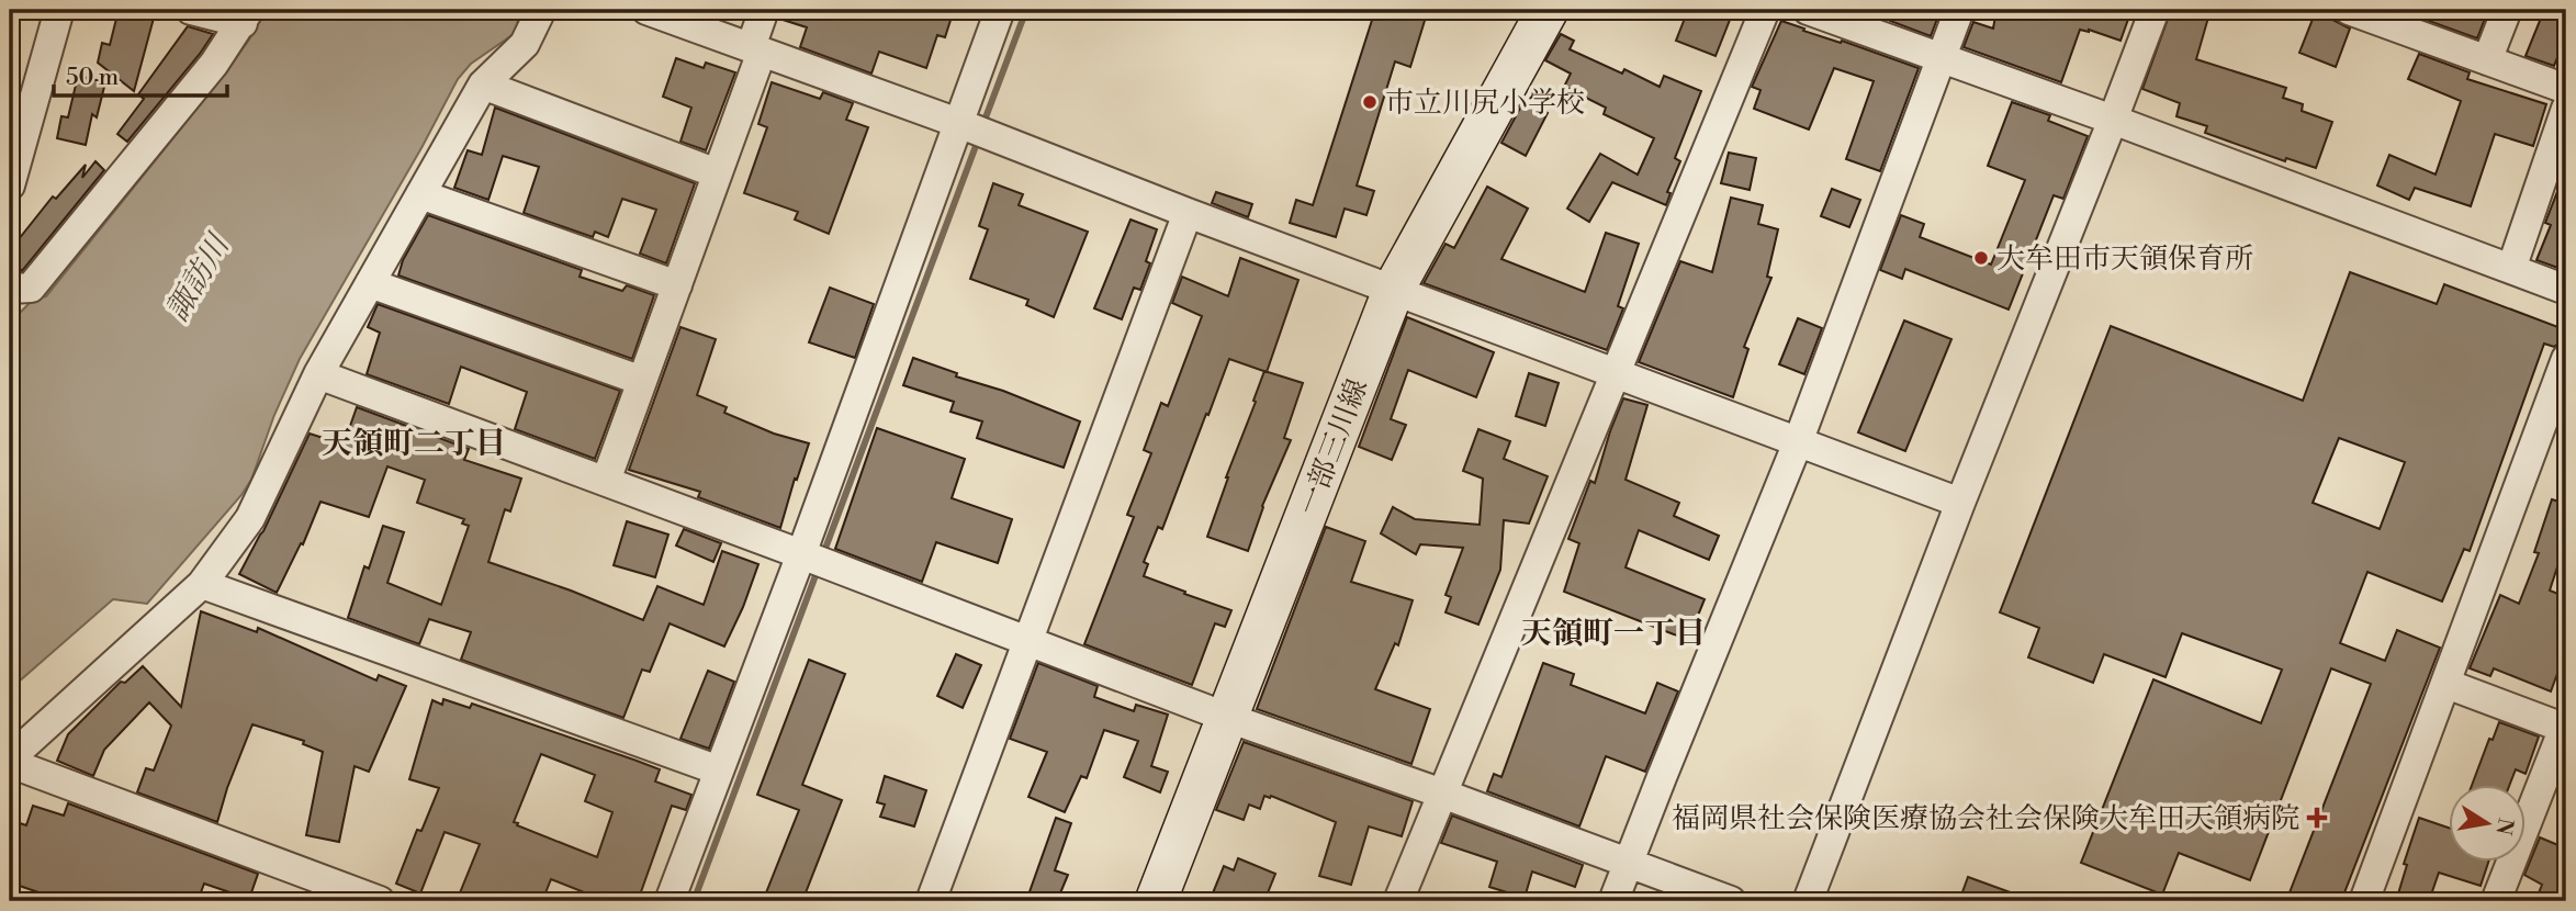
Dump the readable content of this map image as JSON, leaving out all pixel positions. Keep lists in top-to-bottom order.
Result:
{
  "streets": {
    "main road": ["一部三川線"]
  },
  "districts": ["天領町二丁目", "天領町一丁目"],
  "water": ["諏訪川"],
  "places": {
    "other": ["市立川尻小学校", "大牟田市天領保育所"],
    "health": ["福岡県社会保険医療協会社会保険大牟田天領病院"]
  },
  "scale_bar": "50 m",
  "north": "right"
}
